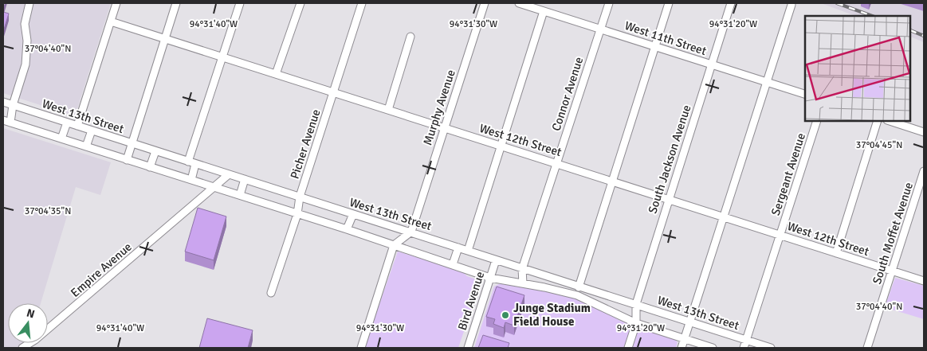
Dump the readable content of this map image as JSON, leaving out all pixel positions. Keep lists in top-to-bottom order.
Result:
{
  "streets": {
    "street": [
      "West 11th Street",
      "Connor Avenue",
      "Murphy Avenue",
      "West 13th Street",
      "West 12th Street",
      "Picher Avenue",
      "South Jackson Avenue",
      "Sergeant Avenue",
      "South Moffet Avenue",
      "Empire Avenue",
      "Bird Avenue"
    ]
  },
  "crossings": [
    ["West 11th Street", "Connor Avenue"],
    ["West 11th Street", "South Jackson Avenue"],
    ["Connor Avenue", "West 13th Street"],
    ["Connor Avenue", "West 12th Street"],
    ["Murphy Avenue", "West 13th Street"],
    ["Murphy Avenue", "West 12th Street"],
    ["West 13th Street", "Picher Avenue"],
    ["West 13th Street", "South Jackson Avenue"],
    ["West 13th Street", "Sergeant Avenue"],
    ["West 13th Street", "Empire Avenue"],
    ["West 13th Street", "Bird Avenue"],
    ["West 12th Street", "Picher Avenue"],
    ["West 12th Street", "South Jackson Avenue"],
    ["West 12th Street", "Sergeant Avenue"],
    ["West 12th Street", "South Moffet Avenue"]
  ],
  "places": ["Junge Stadium Field House"],
  "north": "top",
  "coordinates": [
    "94°31'40\"W",
    "94°31'30\"W",
    "94°31'20\"W",
    "37°04'40\"N",
    "37°04'45\"N",
    "37°04'35\"N"
  ]
}
